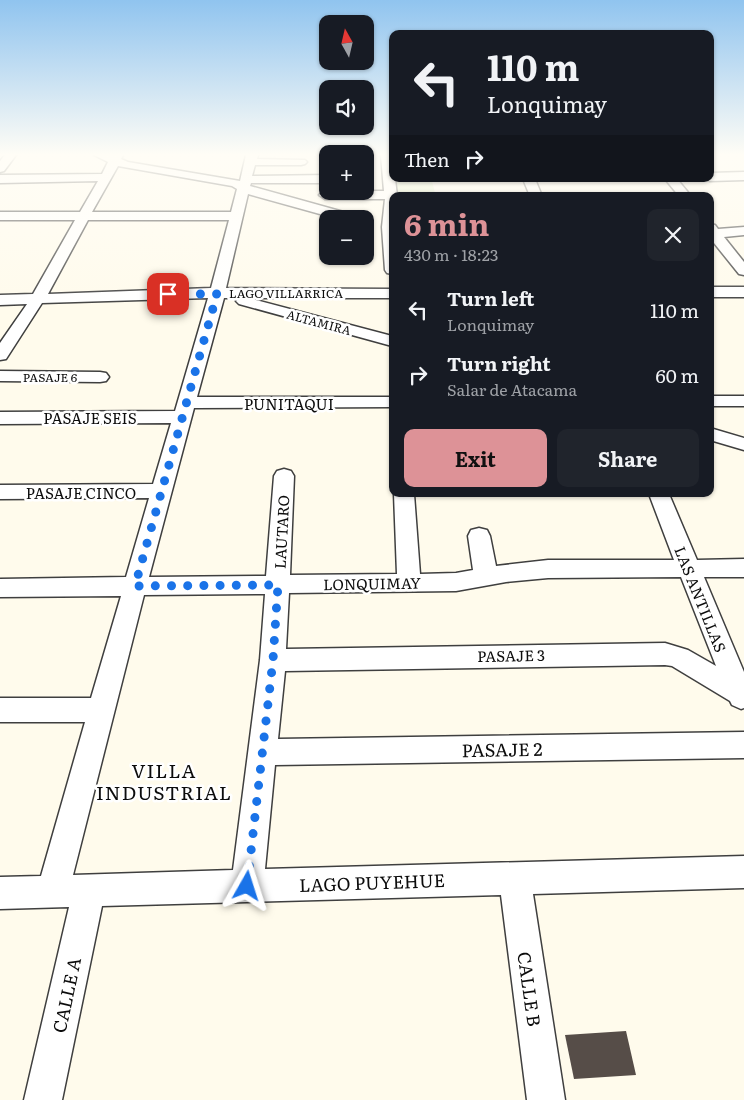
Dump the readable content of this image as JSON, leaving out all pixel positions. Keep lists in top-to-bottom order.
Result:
{
  "streets": {
    "street": [
      "LAGO VILLARRICA",
      "ALTAMIRA",
      "PASAJE 6",
      "PUNITAQUI",
      "PASAJE SEIS",
      "PASAJE CINCO",
      "LAUTARO",
      "LONQUIMAY",
      "LAS ANTILLAS",
      "PASAJE 3",
      "PASAJE 2",
      "LAGO PUYEHUE",
      "CALLE B",
      "CALLE A"
    ]
  },
  "crossings": [
    ["LAGO VILLARRICA", "ALTAMIRA"],
    ["PUNITAQUI", "PASAJE SEIS"],
    ["LAUTARO", "LONQUIMAY"],
    ["LAUTARO", "PASAJE 3"],
    ["LAUTARO", "PASAJE 2"],
    ["LAUTARO", "LAGO PUYEHUE"],
    ["LONQUIMAY", "LAS ANTILLAS"],
    ["LAS ANTILLAS", "PASAJE 3"],
    ["LAGO PUYEHUE", "CALLE B"],
    ["LAGO PUYEHUE", "CALLE A"]
  ],
  "districts": ["VILLA INDUSTRIAL"],
  "north": "top",
  "page": {
    "map_buttons": ["+", "−"],
    "turn": ["110 m", "Lonquimay"],
    "then": "Then",
    "heading": ["6 min", "430 m · 18:23"],
    "list": [
      {
        "name": "Turn left",
        "note": "Lonquimay",
        "value": "110 m"
      },
      {
        "name": "Turn right",
        "note": "Salar de Atacama",
        "value": "60 m"
      }
    ],
    "buttons": ["Exit", "Share"]
  }
}
